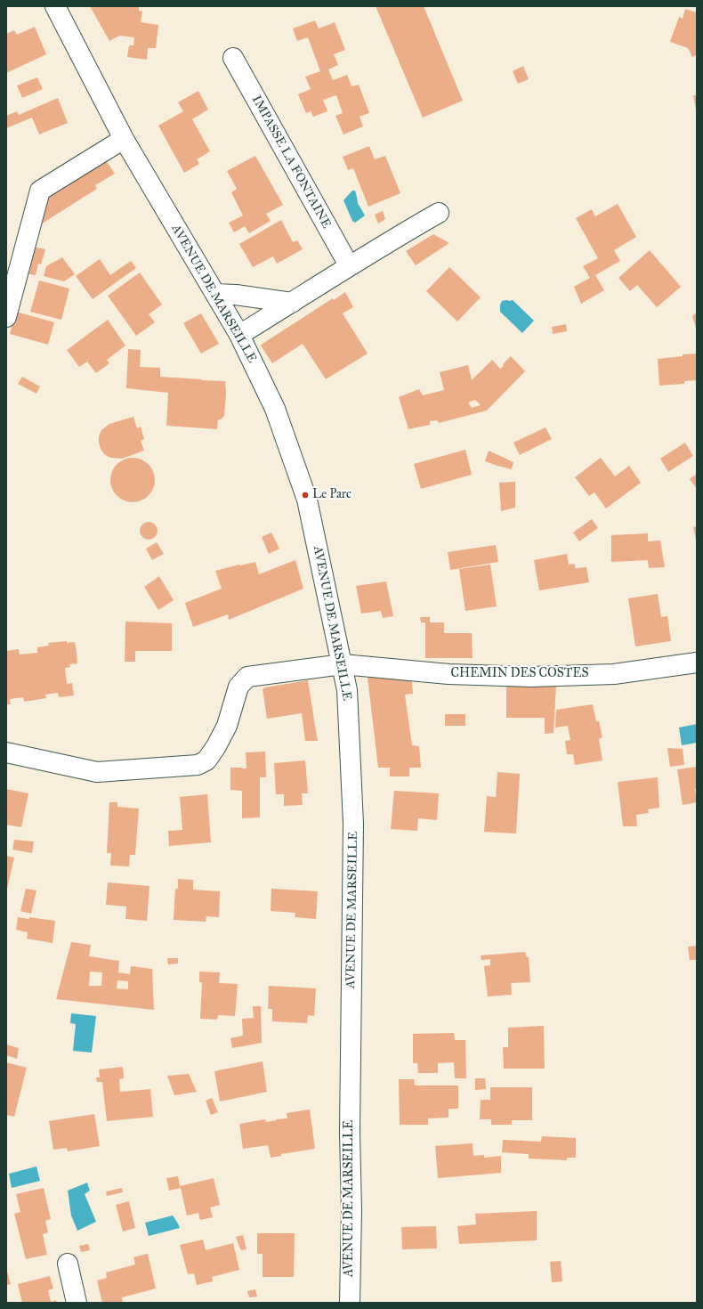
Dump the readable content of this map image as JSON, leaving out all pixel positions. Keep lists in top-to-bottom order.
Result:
{
  "streets": {
    "street": ["IMPASSE LA FONTAINE", "AVENUE DE MARSEILLE", "CHEMIN DES COSTES"]
  },
  "crossings": [
    ["AVENUE DE MARSEILLE", "CHEMIN DES COSTES"]
  ],
  "places": ["Le Parc"]
}
